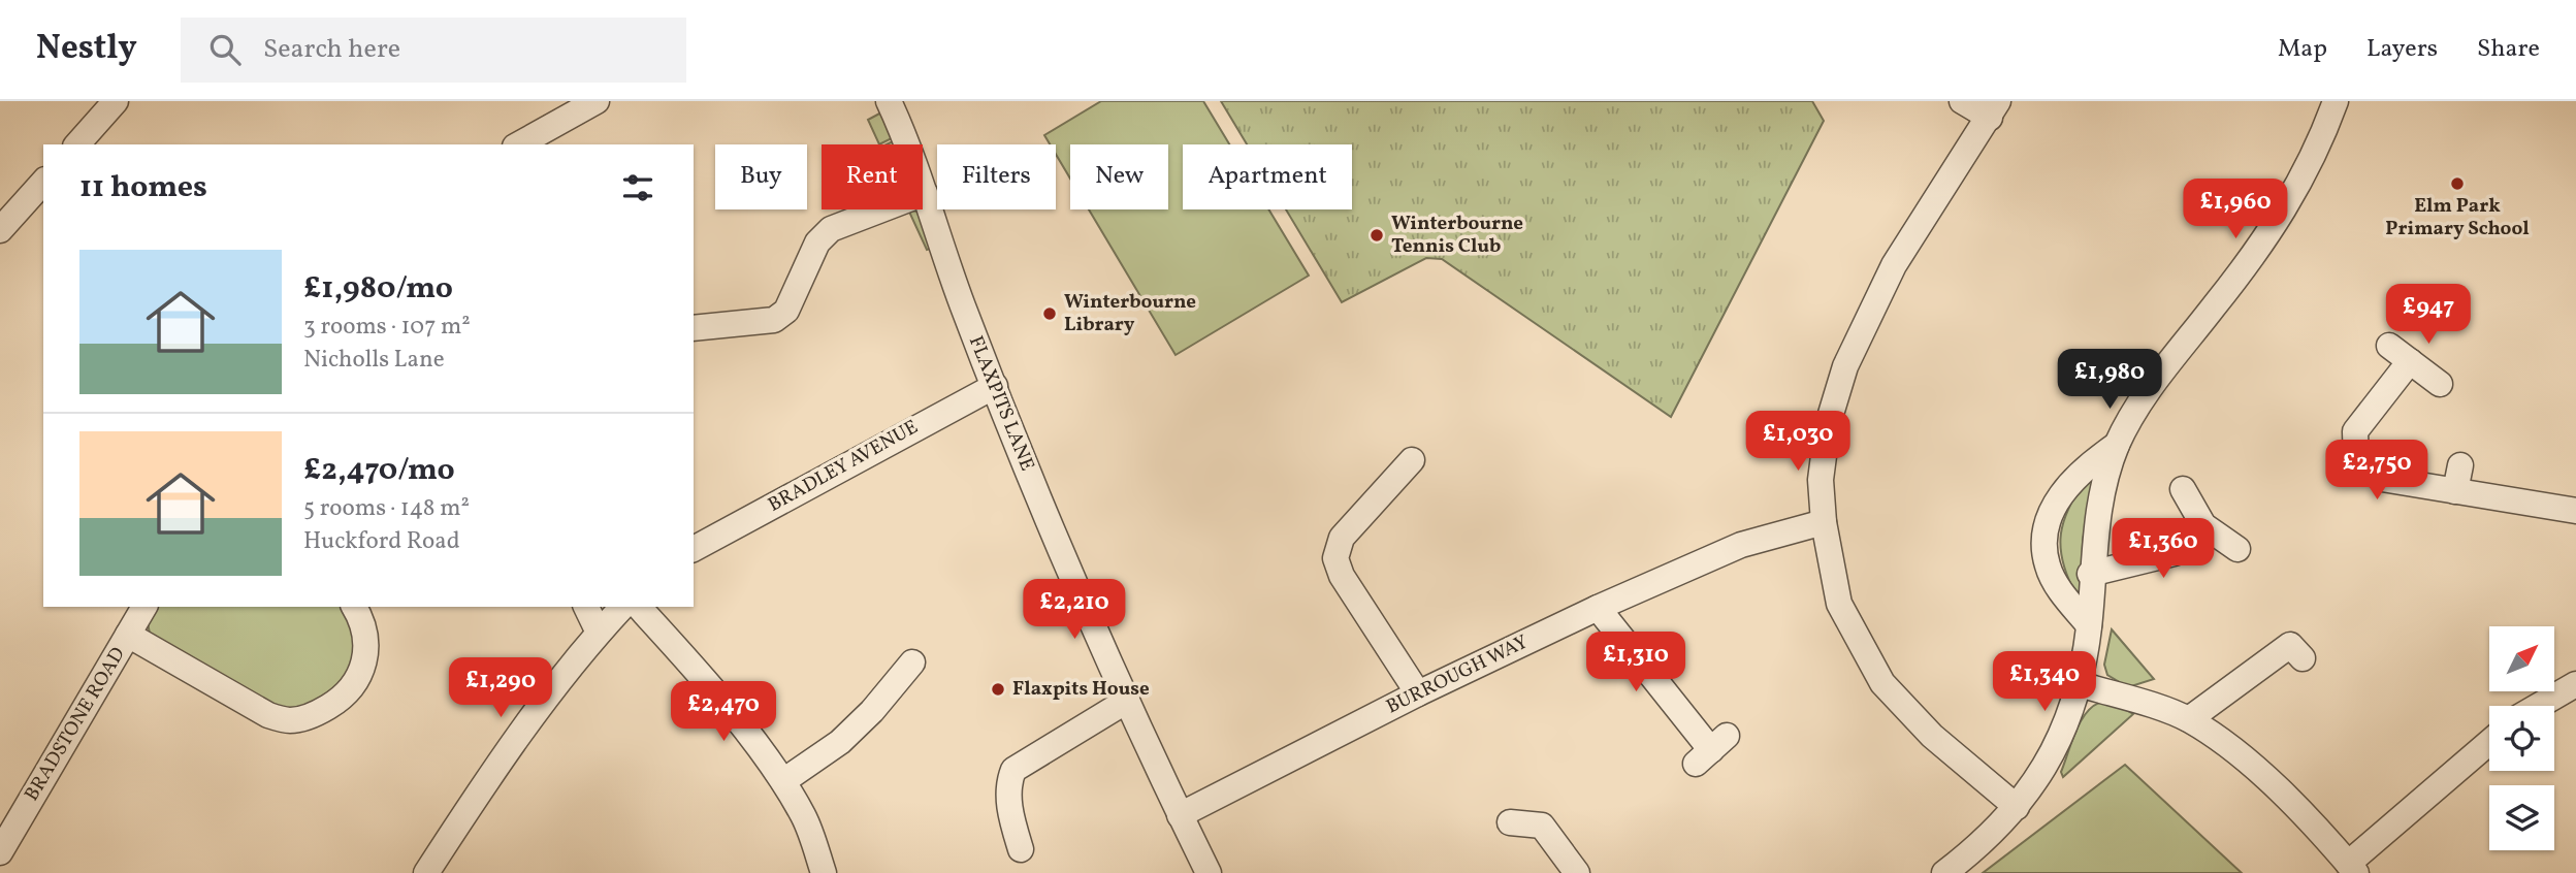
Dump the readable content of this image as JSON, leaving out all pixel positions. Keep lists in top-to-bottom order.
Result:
{
  "streets": {
    "street": [
      "FLAXPITS LANE",
      "BRADLEY AVENUE",
      "BURROUGH WAY",
      "BRADSTONE ROAD"
    ]
  },
  "crossings": [
    ["FLAXPITS LANE", "BRADLEY AVENUE"],
    ["FLAXPITS LANE", "BURROUGH WAY"]
  ],
  "places": [
    "Elm Park Primary School",
    "Winterbourne Tennis Club",
    "Winterbourne Library",
    "Flaxpits House"
  ],
  "north": "top right",
  "page": {
    "header": "Nestly",
    "search": "Search here",
    "nav": ["Map", "Layers", "Share"],
    "chip": [
      "Buy",
      "Rent",
      "Filters",
      "New",
      "Apartment"
    ],
    "heading": "11 homes",
    "price": [
      "£1,960",
      "£947",
      "£1,980",
      "£1,030",
      "£2,750",
      "£1,360",
      "£2,210",
      "£1,310",
      "£1,340",
      "£1,290",
      "£2,470"
    ],
    "list": [
      {
        "name": "£1,980/mo",
        "note": "3 rooms · 107 m² · Nicholls Lane"
      },
      {
        "name": "£2,470/mo",
        "note": "5 rooms · 148 m² · Huckford Road"
      }
    ]
  }
}
